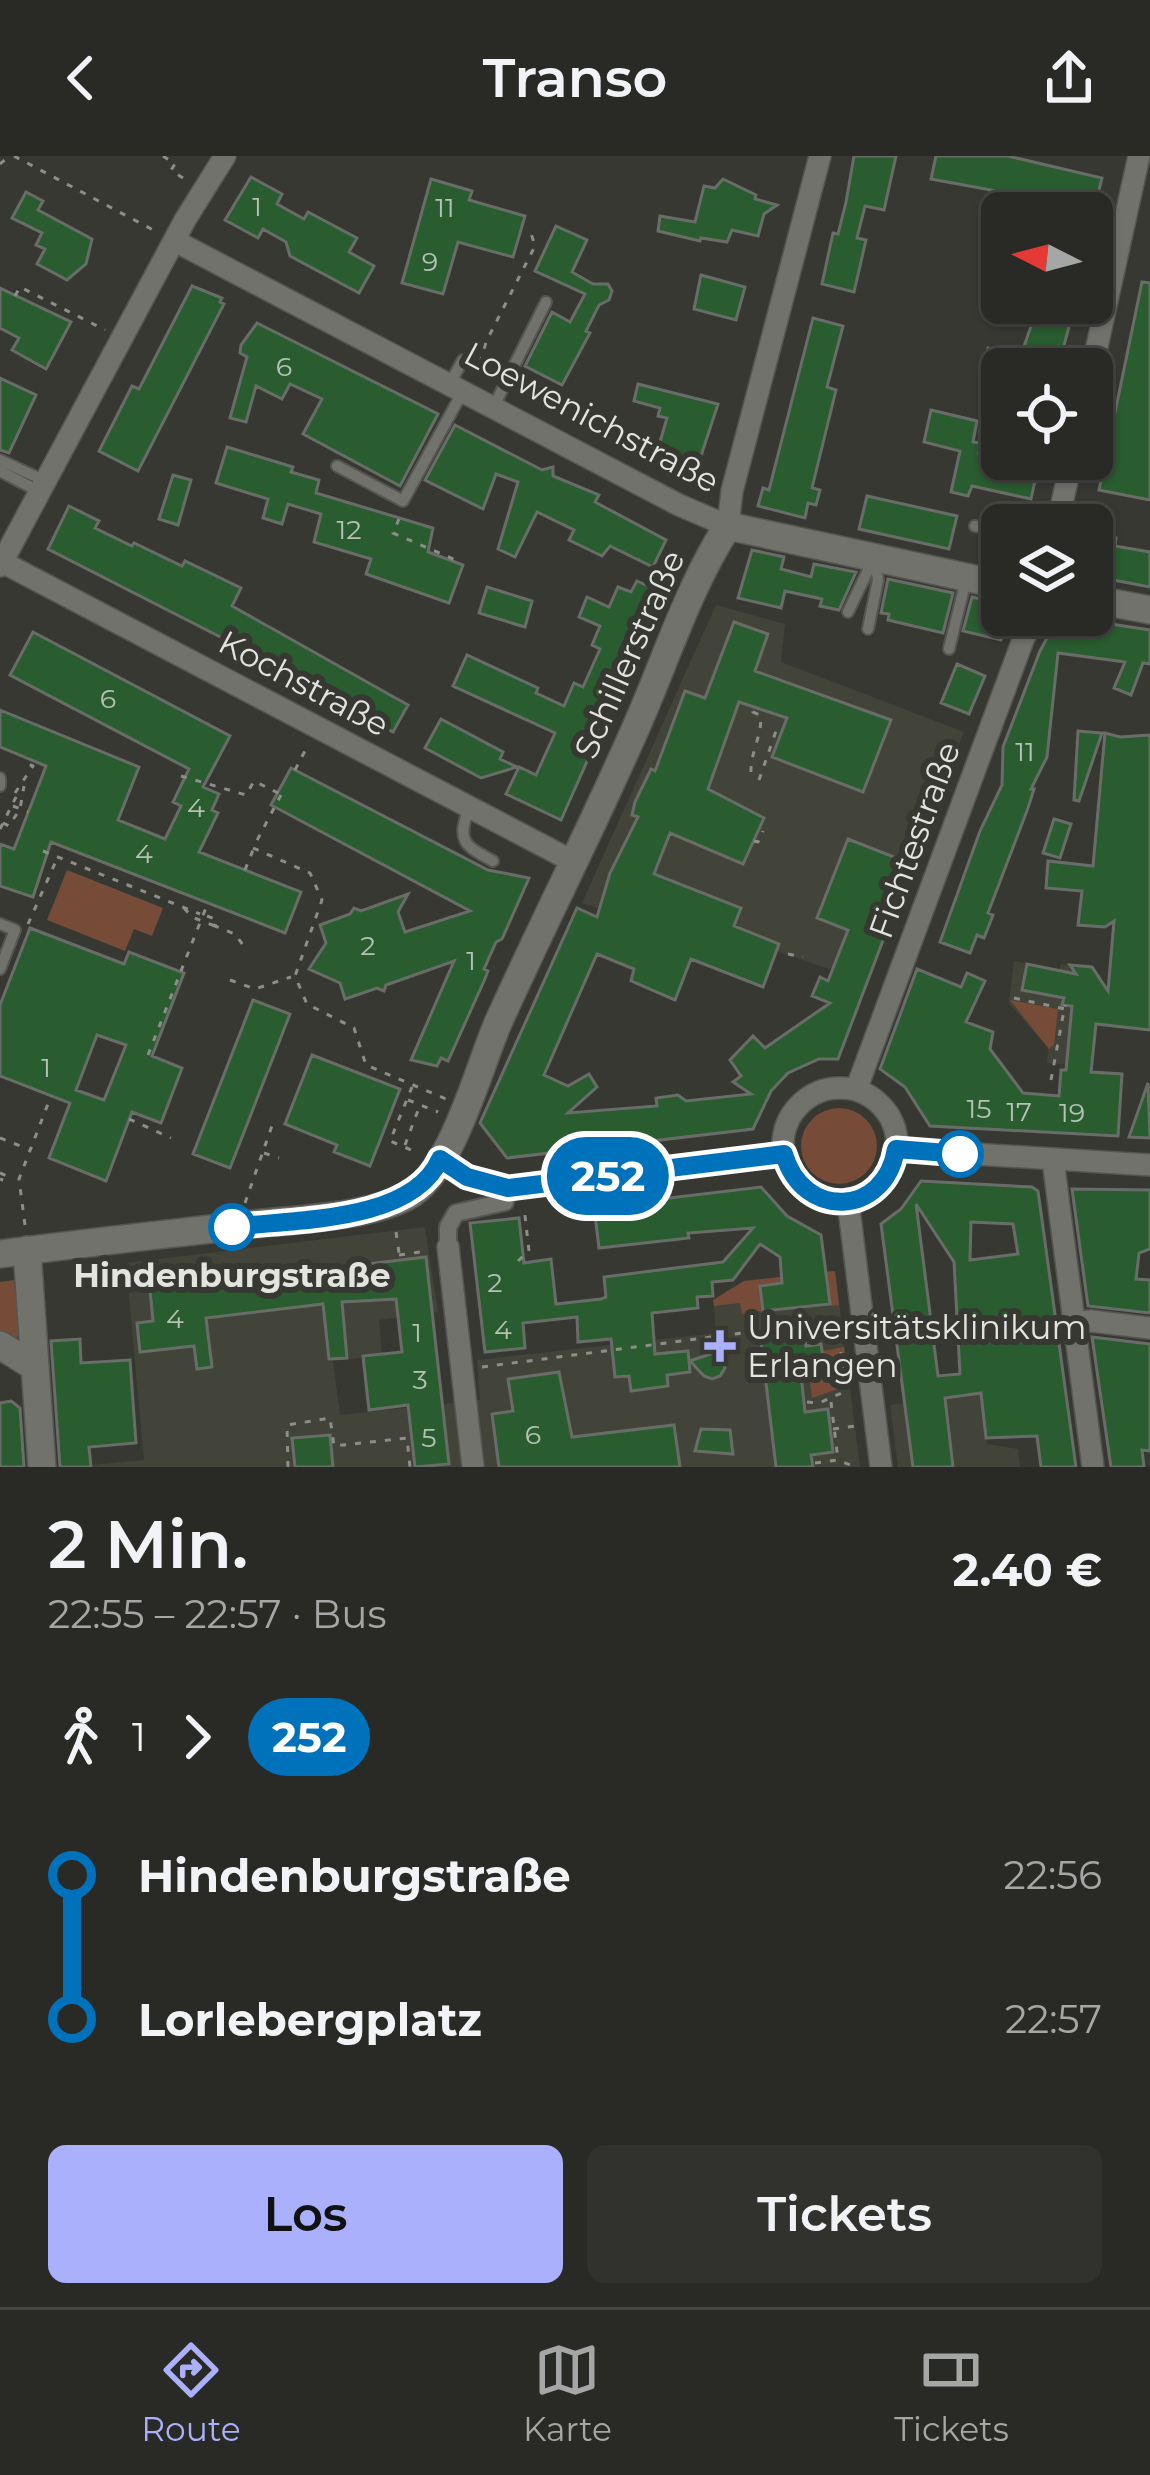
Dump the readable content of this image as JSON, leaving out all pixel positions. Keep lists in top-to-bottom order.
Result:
{
  "streets": {
    "street": [
      "Loewenichstraße",
      "Schillerstraße",
      "Kochstraße",
      "Fichtestraße"
    ]
  },
  "crossings": [
    ["Loewenichstraße", "Schillerstraße"],
    ["Schillerstraße", "Kochstraße"]
  ],
  "places": {
    "other": ["Hindenburgstraße"],
    "health": ["Universitätsklinikum Erlangen"]
  },
  "lines": ["bus line 252"],
  "house_numbers": [
    "1",
    "11",
    "9",
    "6",
    "12",
    "6",
    "11",
    "4",
    "4",
    "2",
    "1",
    "1",
    "15",
    "17",
    "19",
    "2",
    "4",
    "4",
    "1",
    "3",
    "6",
    "5"
  ],
  "north": "left",
  "page": {
    "header": "Transo",
    "on_map": "252",
    "heading": ["2 Min.", "22:55 – 22:57 · Bus", "2.40 €"],
    "legs": ["1", "252"],
    "list": [
      {
        "name": "Hindenburgstraße",
        "value": "22:56"
      },
      {
        "name": "Lorlebergplatz",
        "value": "22:57"
      }
    ],
    "buttons": ["Los", "Tickets"],
    "tabs": ["Route", "Karte", "Tickets"]
  }
}
